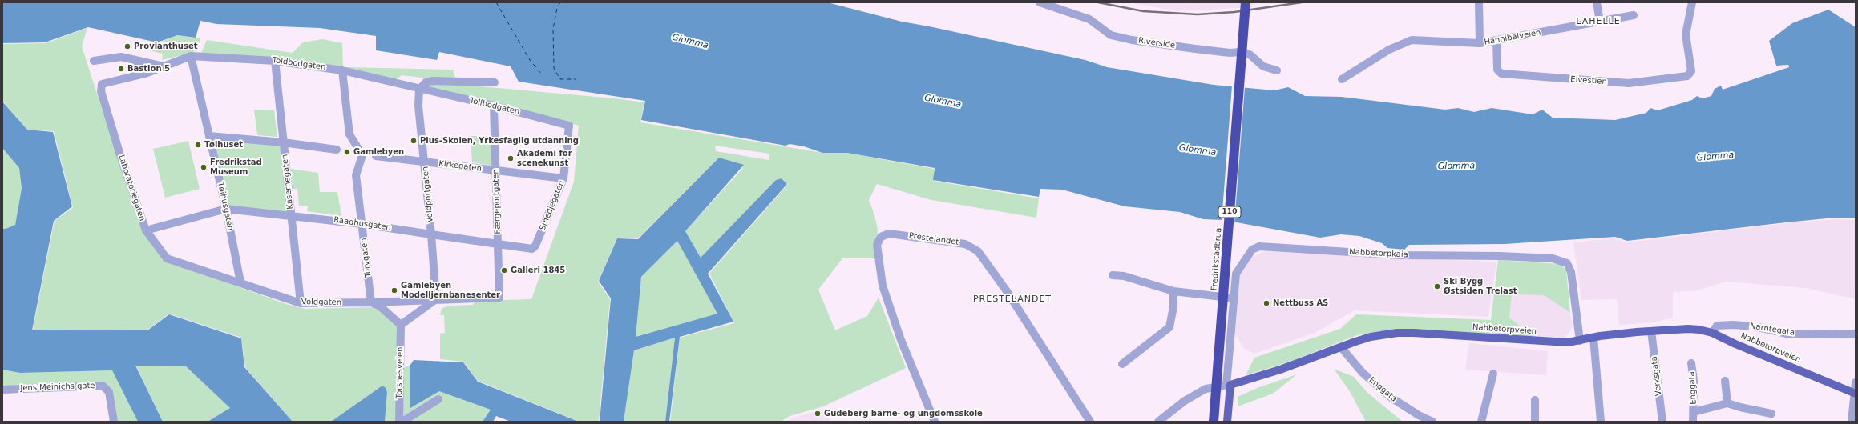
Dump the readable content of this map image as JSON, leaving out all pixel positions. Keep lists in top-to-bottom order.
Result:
{
  "streets": {
    "highway": ["110", "Fredrikstadbrua"],
    "main road": ["Nabbetorpveien"],
    "street": [
      "Hannibalveien",
      "Riverside",
      "Toldbodgaten",
      "Elvestien",
      "Tollbodgaten",
      "Kirkegaten",
      "Kasernegaten",
      "Laboratoriegaten",
      "Voldportgaten",
      "Færgeportgaten",
      "Smedjegaten",
      "Tøihusgaten",
      "Raadhusgaten",
      "Prestelandet",
      "Nabbetorpkaia",
      "Torvgaten",
      "Voldgaten",
      "Narntegata",
      "Torsnesveien",
      "Verksgata",
      "Jens Meinichs gate",
      "Enggata"
    ]
  },
  "crossings": [
    ["Hannibalveien", "Elvestien"],
    ["Toldbodgaten", "Tollbodgaten"],
    ["Toldbodgaten", "Kasernegaten"],
    ["Toldbodgaten", "Laboratoriegaten"],
    ["Toldbodgaten", "Voldportgaten"],
    ["Toldbodgaten", "Tøihusgaten"],
    ["Toldbodgaten", "Torvgaten"],
    ["Tollbodgaten", "Voldportgaten"],
    ["Tollbodgaten", "Færgeportgaten"],
    ["Tollbodgaten", "Smedjegaten"],
    ["Kirkegaten", "Voldportgaten"],
    ["Kirkegaten", "Færgeportgaten"],
    ["Kirkegaten", "Smedjegaten"],
    ["Kasernegaten", "Raadhusgaten"],
    ["Kasernegaten", "Voldgaten"],
    ["Laboratoriegaten", "Tøihusgaten"],
    ["Laboratoriegaten", "Raadhusgaten"],
    ["Laboratoriegaten", "Voldgaten"],
    ["Voldportgaten", "Raadhusgaten"],
    ["Voldportgaten", "Voldgaten"],
    ["Færgeportgaten", "Smedjegaten"],
    ["Færgeportgaten", "Raadhusgaten"],
    ["Færgeportgaten", "Voldgaten"],
    ["Smedjegaten", "Raadhusgaten"],
    ["Tøihusgaten", "Raadhusgaten"],
    ["Tøihusgaten", "Voldgaten"],
    ["Raadhusgaten", "Torvgaten"],
    ["Nabbetorpkaia", "Nabbetorpveien"],
    ["Torvgaten", "Voldgaten"],
    ["Nabbetorpveien", "Narntegata"],
    ["Nabbetorpveien", "Verksgata"],
    ["Nabbetorpveien", "Enggata"]
  ],
  "districts": ["LAHELLE", "PRESTELANDET"],
  "water": ["Glomma"],
  "places": [
    "Provianthuset",
    "Bastion 5",
    "Plus-Skolen, Yrkesfaglig utdanning",
    "Tøihuset",
    "Gamlebyen",
    "Akademi for scenekunst",
    "Fredrikstad Museum",
    "Galleri 1845",
    "Ski Bygg Østsiden Trelast",
    "Gamlebyen Modelljernbanesenter",
    "Nettbuss AS",
    "Gudeberg barne- og ungdomsskole"
  ]
}
